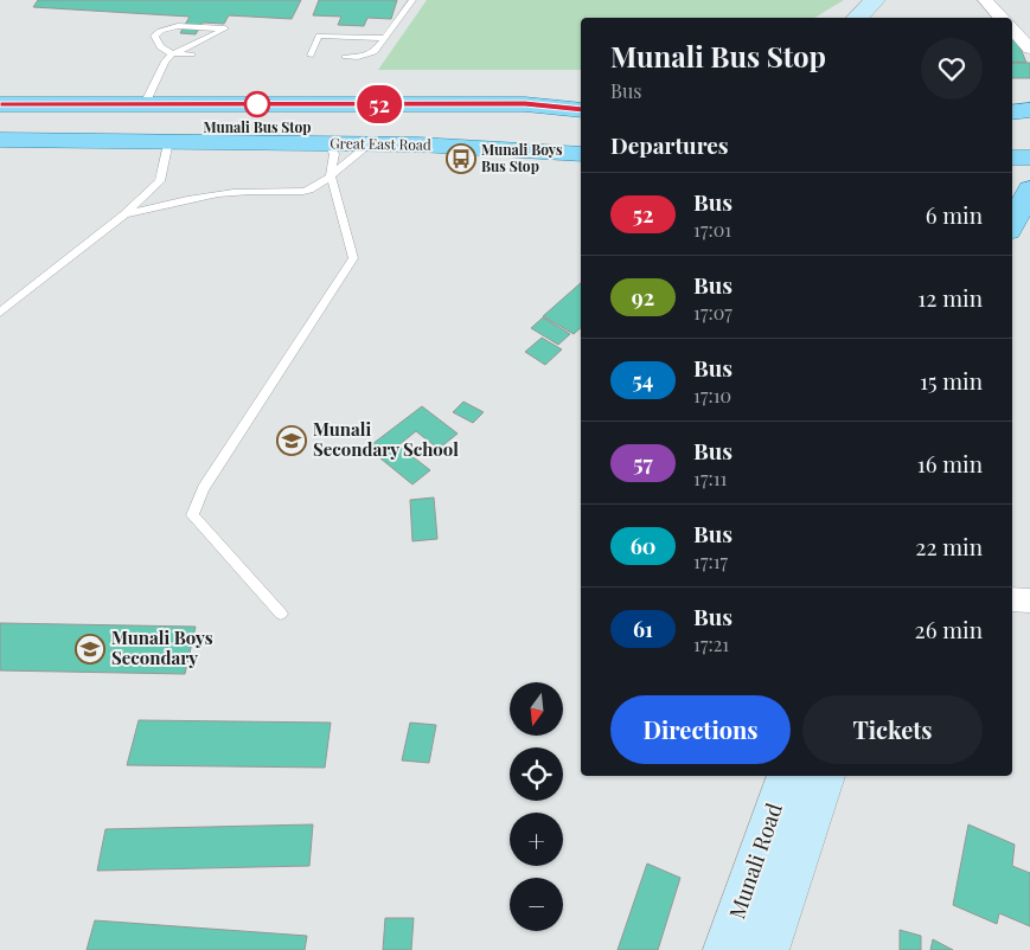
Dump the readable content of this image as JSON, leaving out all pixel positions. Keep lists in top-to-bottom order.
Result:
{
  "streets": {
    "main road": ["Great East Road", "Munali Road"]
  },
  "places": {
    "other": ["Munali Bus Stop"],
    "bus stop": ["Munali Boys Bus Stop"],
    "school or university": ["Munali Secondary School", "Munali Boys Secondary"]
  },
  "lines": ["bus line 52"],
  "north": "bottom",
  "page": {
    "on_map": "52",
    "heading": [
      ["Munali Bus Stop", "Bus"],
      "Departures"
    ],
    "list": [
      {
        "mark": "52",
        "name": "Bus",
        "note": "17:01",
        "value": "6 min"
      },
      {
        "mark": "92",
        "name": "Bus",
        "note": "17:07",
        "value": "12 min"
      },
      {
        "mark": "54",
        "name": "Bus",
        "note": "17:10",
        "value": "15 min"
      },
      {
        "mark": "57",
        "name": "Bus",
        "note": "17:11",
        "value": "16 min"
      },
      {
        "mark": "60",
        "name": "Bus",
        "note": "17:17",
        "value": "22 min"
      },
      {
        "mark": "61",
        "name": "Bus",
        "note": "17:21",
        "value": "26 min"
      }
    ],
    "map_buttons": ["+", "−"],
    "buttons": ["Directions", "Tickets"]
  }
}
